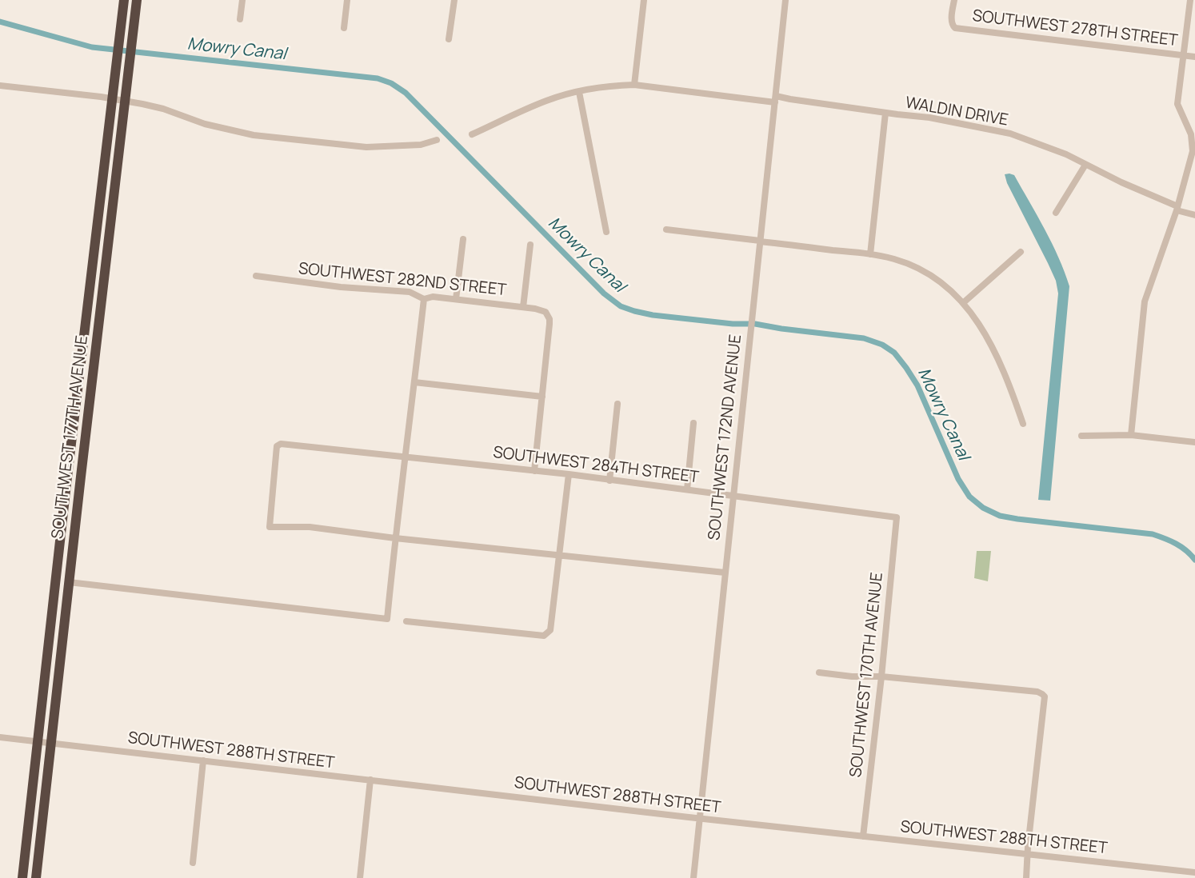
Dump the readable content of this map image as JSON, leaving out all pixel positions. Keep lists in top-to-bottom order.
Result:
{
  "streets": {
    "highway": ["SOUTHWEST 177TH AVENUE"],
    "street": [
      "SOUTHWEST 278TH STREET",
      "WALDIN DRIVE",
      "SOUTHWEST 282ND STREET",
      "SOUTHWEST 172ND AVENUE",
      "SOUTHWEST 284TH STREET",
      "SOUTHWEST 170TH AVENUE",
      "SOUTHWEST 288TH STREET"
    ]
  },
  "crossings": [
    ["WALDIN DRIVE", "SOUTHWEST 172ND AVENUE"],
    ["SOUTHWEST 177TH AVENUE", "SOUTHWEST 288TH STREET"],
    ["SOUTHWEST 172ND AVENUE", "SOUTHWEST 284TH STREET"],
    ["SOUTHWEST 172ND AVENUE", "SOUTHWEST 288TH STREET"],
    ["SOUTHWEST 284TH STREET", "SOUTHWEST 170TH AVENUE"],
    ["SOUTHWEST 170TH AVENUE", "SOUTHWEST 288TH STREET"]
  ],
  "water": ["Mowry Canal"]
}
